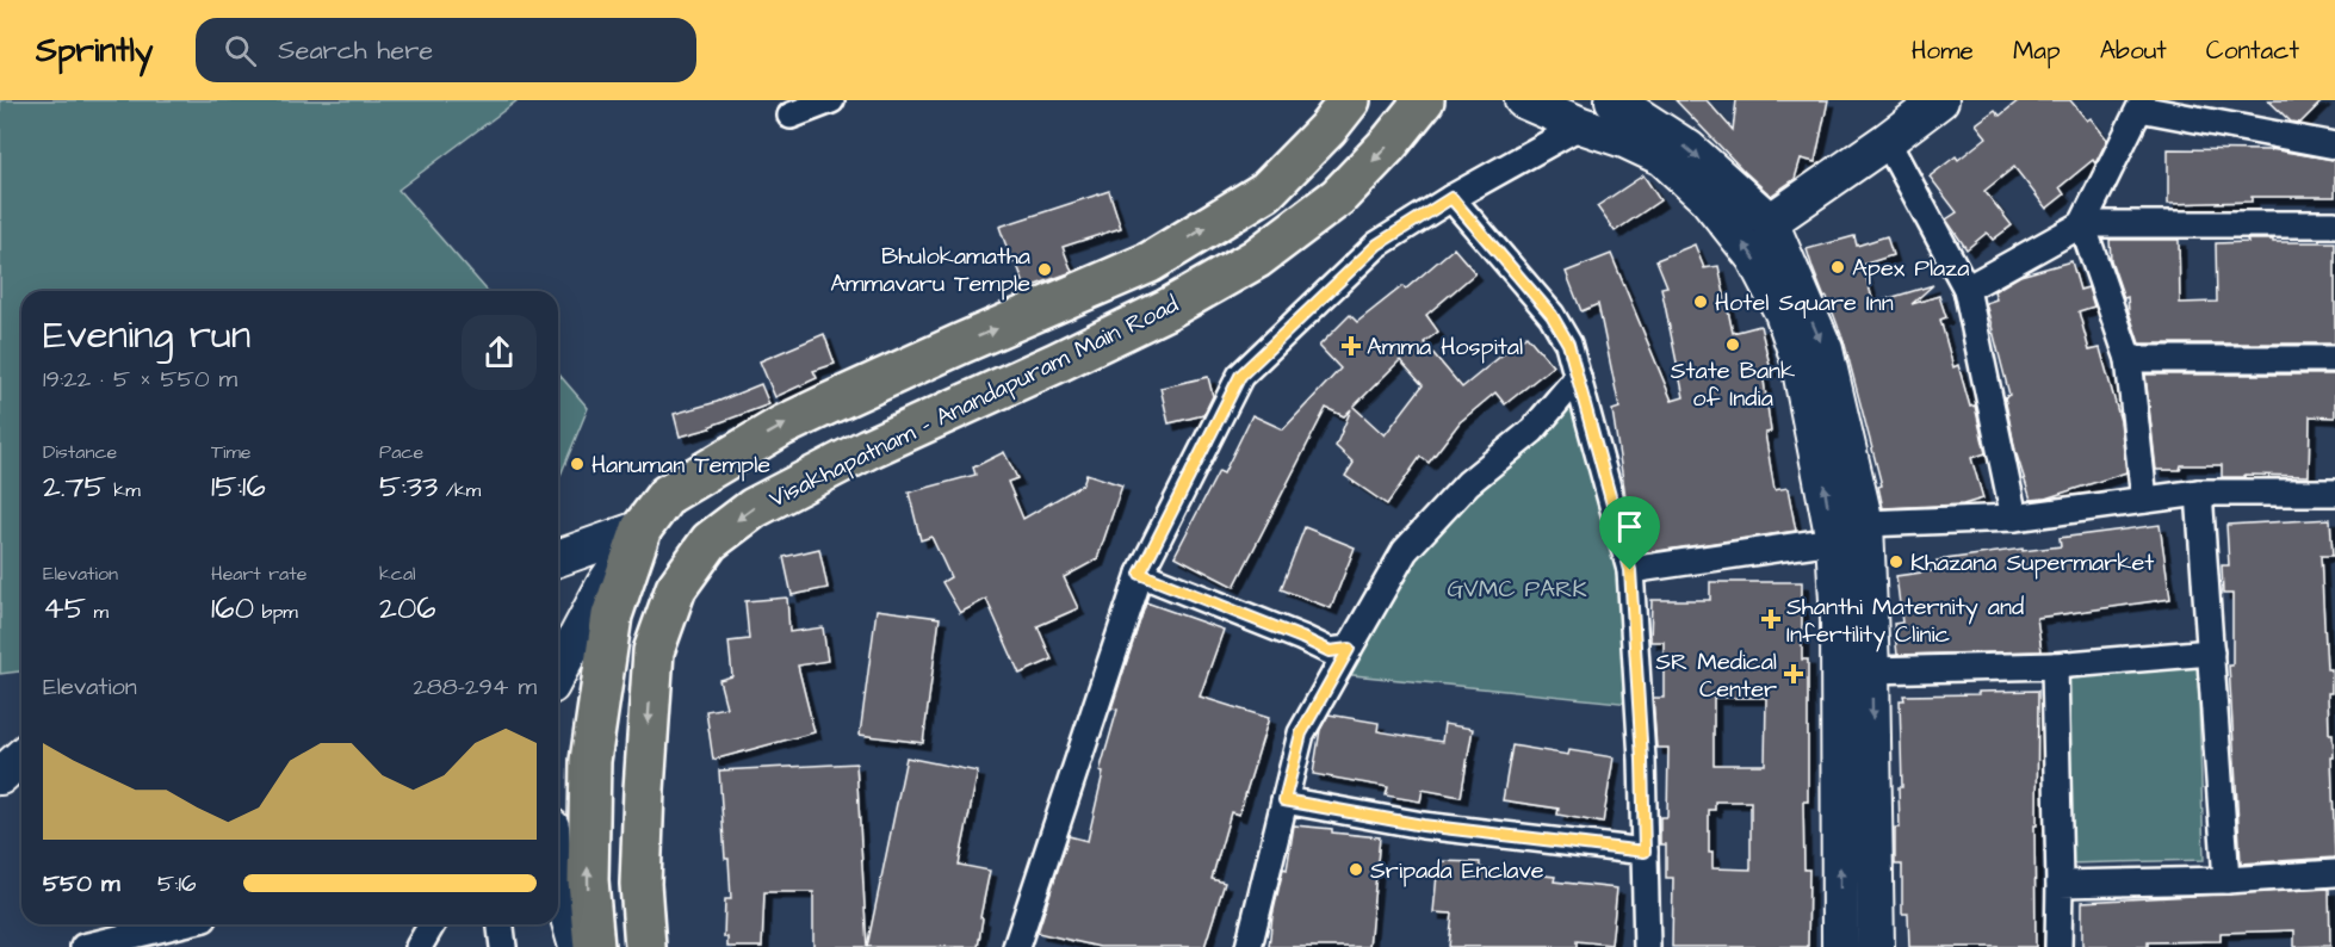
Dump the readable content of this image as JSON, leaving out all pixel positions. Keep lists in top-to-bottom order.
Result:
{
  "streets": {
    "main road": ["Visakhapatnam - Anandapuram Main Road"]
  },
  "parks": ["GVMC PARK"],
  "places": {
    "other": [
      "Apex Plaza",
      "Bhulokamatha Ammavaru Temple",
      "Hotel Square Inn",
      "State Bank of India",
      "Hanuman Temple",
      "Khazana Supermarket",
      "Sripada Enclave"
    ],
    "health": ["Amma Hospital", "Shanthi Maternity and Infertility Clinic", "SR Medical Center"]
  },
  "page": {
    "header": "Sprintly",
    "search": "Search here",
    "nav": [
      "Home",
      "Map",
      "About",
      "Contact"
    ],
    "heading": ["Evening run", "19:22 · 5 × 550 m"],
    "stats": [
      ["Distance", "2.75 km"],
      ["Time", "15:16"],
      ["Pace", "5:33 /km"],
      ["Elevation", "45 m"],
      ["Heart rate", "160 bpm"],
      ["kcal", "206"]
    ],
    "chart": ["Elevation", "288–294 m"],
    "list": [
      {
        "name": "550 m",
        "note": "5:16"
      }
    ]
  }
}
